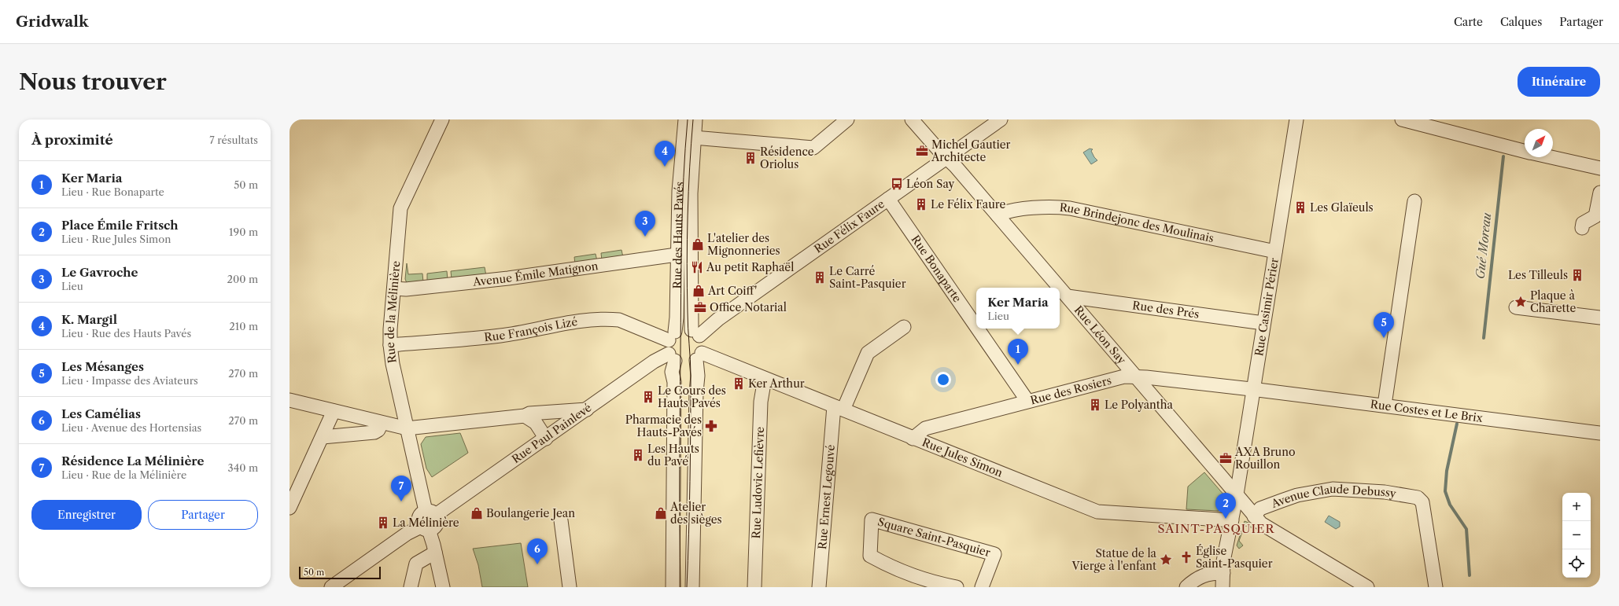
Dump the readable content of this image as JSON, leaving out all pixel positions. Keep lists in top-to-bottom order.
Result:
{
  "streets": {
    "street": [
      "Rue Brindejonc des Moulinais",
      "Rue Félix Faure",
      "Rue des Hauts Pavés",
      "Rue Bonaparte",
      "Avenue Émile Matignon",
      "Rue Casimir Périer",
      "Rue des Prés",
      "Rue de la Mélinière",
      "Rue François Lizé",
      "Rue Léon Say",
      "Rue des Rosiers",
      "Rue Costes et Le Brix",
      "Rue Paul Painlevé",
      "Rue Jules Simon",
      "Rue Ludovic Lefièvre",
      "Rue Ernest Legouvé",
      "Avenue Claude Debussy",
      "Square Saint-Pasquier"
    ]
  },
  "crossings": [
    ["Rue Brindejonc des Moulinais", "Rue Casimir Périer"],
    ["Rue Brindejonc des Moulinais", "Rue Léon Say"],
    ["Rue Félix Faure", "Rue des Hauts Pavés"],
    ["Rue Félix Faure", "Rue Bonaparte"],
    ["Rue Félix Faure", "Rue François Lizé"],
    ["Rue Félix Faure", "Rue Léon Say"],
    ["Rue Félix Faure", "Rue Paul Painlevé"],
    ["Rue Félix Faure", "Rue Jules Simon"],
    ["Rue des Hauts Pavés", "Avenue Émile Matignon"],
    ["Rue des Hauts Pavés", "Rue François Lizé"],
    ["Rue des Hauts Pavés", "Rue Paul Painlevé"],
    ["Rue des Hauts Pavés", "Rue Jules Simon"],
    ["Rue Bonaparte", "Rue des Rosiers"],
    ["Avenue Émile Matignon", "Rue de la Mélinière"],
    ["Rue Casimir Périer", "Rue des Prés"],
    ["Rue Casimir Périer", "Rue Léon Say"],
    ["Rue Casimir Périer", "Rue des Rosiers"],
    ["Rue Casimir Périer", "Rue Costes et Le Brix"],
    ["Rue Casimir Périer", "Rue Jules Simon"],
    ["Rue des Prés", "Rue Léon Say"],
    ["Rue de la Mélinière", "Rue François Lizé"],
    ["Rue de la Mélinière", "Rue Paul Painlevé"],
    ["Rue François Lizé", "Rue Paul Painlevé"],
    ["Rue François Lizé", "Rue Jules Simon"],
    ["Rue Léon Say", "Rue des Rosiers"],
    ["Rue Léon Say", "Avenue Claude Debussy"],
    ["Rue des Rosiers", "Rue Costes et Le Brix"],
    ["Rue des Rosiers", "Rue Jules Simon"],
    ["Rue Paul Painlevé", "Rue Jules Simon"],
    ["Rue Jules Simon", "Rue Ludovic Lefièvre"],
    ["Rue Jules Simon", "Rue Ernest Legouvé"]
  ],
  "districts": ["SAINT-PASQUIER"],
  "water": ["Gué Moreau"],
  "places": {
    "office": ["Michel Gautier Architecte", "Office Notarial", "AXA Bruno Rouillon"],
    "building": [
      "Résidence Oriolus",
      "Le Félix Faure",
      "Les Glaïeuls",
      "Les Tilleuls",
      "Le Carré Saint-Pasquier",
      "Ker Arthur",
      "Le Cours des Hauts Pavés",
      "Le Polyantha",
      "Les Hauts du Pavé",
      "La Mélinière"
    ],
    "bus stop": ["Léon Say"],
    "shop": [
      "L'atelier des Mignonneries",
      "Art Coiff'",
      "Boulangerie Jean",
      "Atelier des sièges"
    ],
    "restaurant": ["Au petit Raphaël"],
    "place": ["Plaque à Charette", "Statue de la Vierge à l'enfant"],
    "pharmacy": ["Pharmacie des Hauts-Pavés"],
    "church": ["Église Saint-Pasquier"]
  },
  "scale_bar": "50 m",
  "north": "top right",
  "page": {
    "header": "Gridwalk",
    "nav": ["Carte", "Calques", "Partager"],
    "buttons": [
      "Itinéraire",
      ["Enregistrer", "Partager"]
    ],
    "title": "Nous trouver",
    "heading": ["À proximité", "7 résultats"],
    "pins": [
      "4",
      "3",
      "5",
      "1",
      "7",
      "2",
      "6"
    ],
    "list": [
      {
        "mark": "1",
        "name": "Ker Maria",
        "note": "Lieu · Rue Bonaparte",
        "value": "50 m"
      },
      {
        "mark": "2",
        "name": "Place Émile Fritsch",
        "note": "Lieu · Rue Jules Simon",
        "value": "190 m"
      },
      {
        "mark": "3",
        "name": "Le Gavroche",
        "note": "Lieu",
        "value": "200 m"
      },
      {
        "mark": "4",
        "name": "K. Margil",
        "note": "Lieu · Rue des Hauts Pavés",
        "value": "210 m"
      },
      {
        "mark": "5",
        "name": "Les Mésanges",
        "note": "Lieu · Impasse des Aviateurs",
        "value": "270 m"
      },
      {
        "mark": "6",
        "name": "Les Camélias",
        "note": "Lieu · Avenue des Hortensias",
        "value": "270 m"
      },
      {
        "mark": "7",
        "name": "Résidence La Mélinière",
        "note": "Lieu · Rue de la Mélinière",
        "value": "340 m"
      }
    ],
    "popup": ["Ker Maria", "Lieu"],
    "map_buttons": ["+", "−"],
    "scale": "50 m"
  }
}
